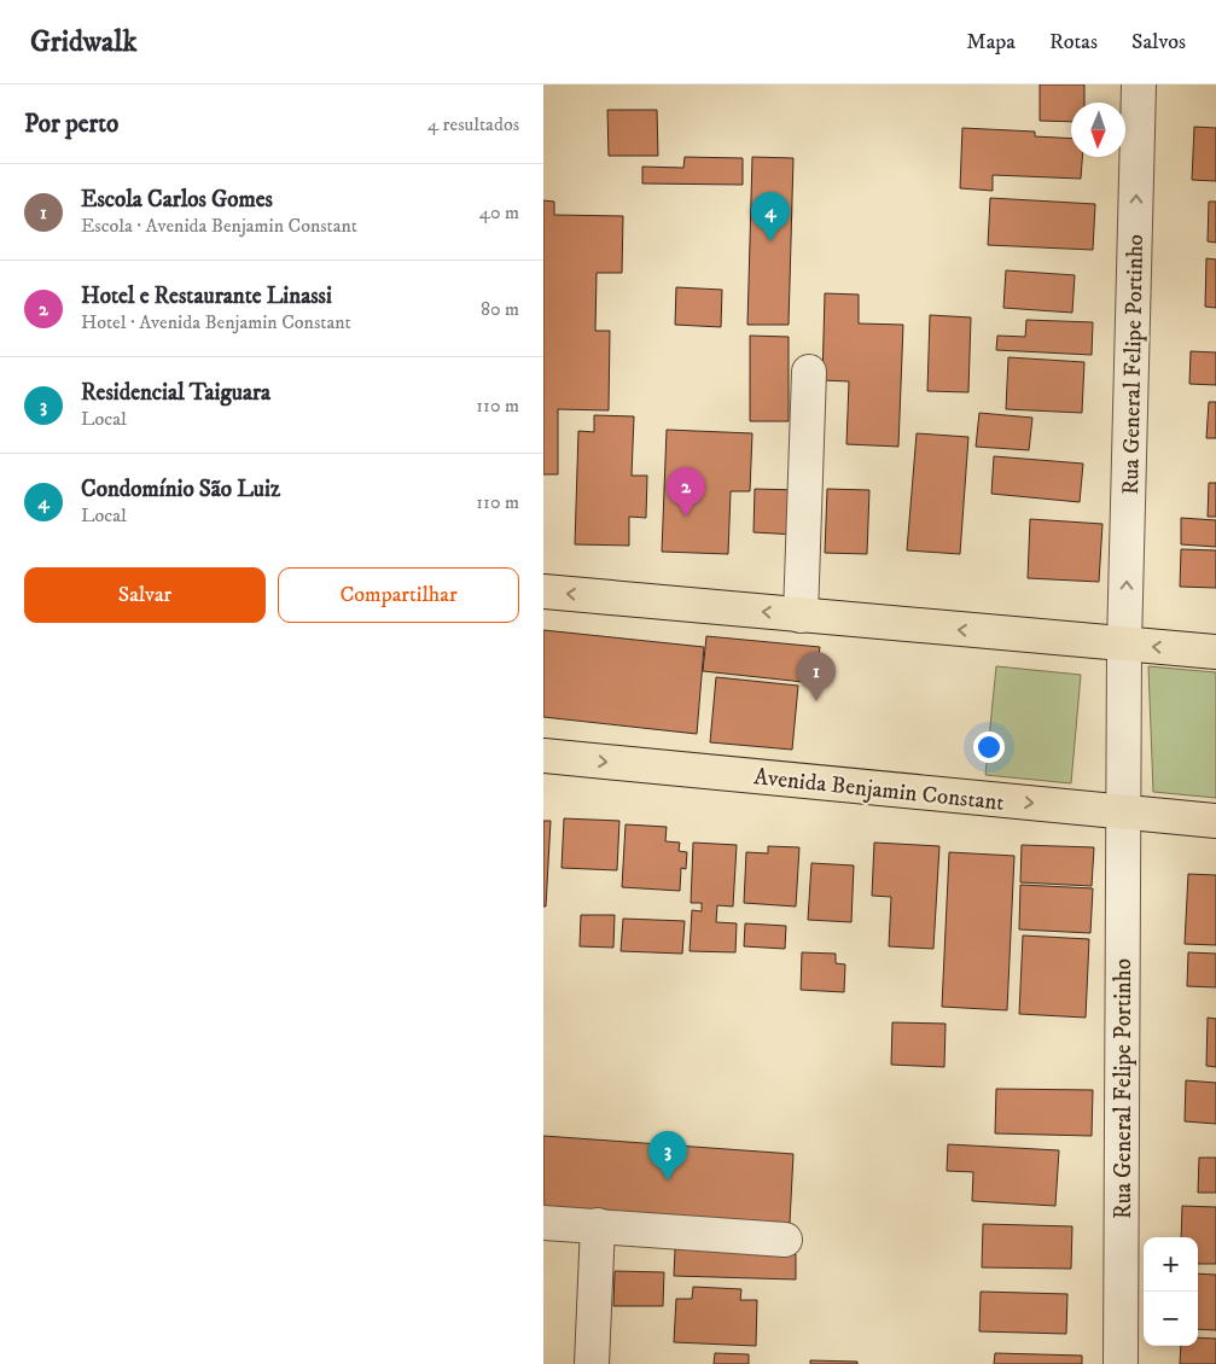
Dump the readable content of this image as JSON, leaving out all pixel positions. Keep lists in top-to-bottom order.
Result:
{
  "streets": {
    "main road": ["Avenida Benjamin Constant"],
    "street": ["Rua General Felipe Portinho"]
  },
  "crossings": [
    ["Rua General Felipe Portinho", "Avenida Benjamin Constant"]
  ],
  "one_way": ["Rua General Felipe Portinho"],
  "north": "bottom",
  "page": {
    "header": "Gridwalk",
    "nav": ["Mapa", "Rotas", "Salvos"],
    "heading": ["Por perto", "4 resultados"],
    "list": [
      {
        "mark": "1",
        "name": "Escola Carlos Gomes",
        "note": "Escola · Avenida Benjamin Constant",
        "value": "40 m"
      },
      {
        "mark": "2",
        "name": "Hotel e Restaurante Linassi",
        "note": "Hotel · Avenida Benjamin Constant",
        "value": "80 m"
      },
      {
        "mark": "3",
        "name": "Residencial Taiguara",
        "note": "Local",
        "value": "110 m"
      },
      {
        "mark": "4",
        "name": "Condomínio São Luiz",
        "note": "Local",
        "value": "110 m"
      }
    ],
    "pins": [
      "4",
      "2",
      "1",
      "3"
    ],
    "buttons": ["Salvar", "Compartilhar"],
    "map_buttons": ["+", "−"]
  }
}
